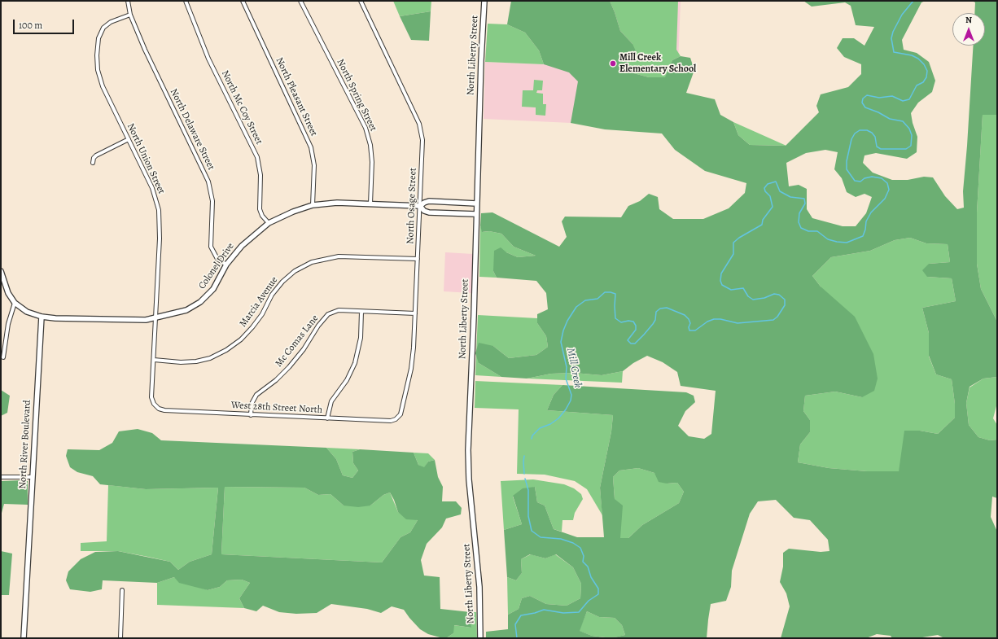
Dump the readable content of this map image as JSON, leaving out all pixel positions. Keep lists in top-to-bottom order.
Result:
{
  "streets": {
    "main road": ["North Liberty Street", "Colonel Drive", "North River Boulevard"],
    "street": [
      "North Spring Street",
      "North Pleasant Street",
      "North Mc Coy Street",
      "North Delaware Street",
      "North Union Street",
      "North Osage Street",
      "Marcia Avenue",
      "Mc Comas Lane",
      "West 28th Street North"
    ]
  },
  "crossings": [
    ["North Liberty Street", "Colonel Drive"],
    ["North Spring Street", "Colonel Drive"],
    ["North Pleasant Street", "Colonel Drive"],
    ["North Mc Coy Street", "Colonel Drive"],
    ["North Delaware Street", "North Union Street"],
    ["North Delaware Street", "Colonel Drive"],
    ["North Union Street", "Colonel Drive"],
    ["North Union Street", "Marcia Avenue"],
    ["North Union Street", "West 28th Street North"],
    ["North Osage Street", "Colonel Drive"],
    ["North Osage Street", "Marcia Avenue"],
    ["North Osage Street", "Mc Comas Lane"],
    ["North Osage Street", "West 28th Street North"],
    ["Colonel Drive", "North River Boulevard"],
    ["Mc Comas Lane", "West 28th Street North"]
  ],
  "water": ["Mill Creek"],
  "places": ["Mill Creek Elementary School"],
  "scale_bar": "100 m",
  "north": "top"
}
